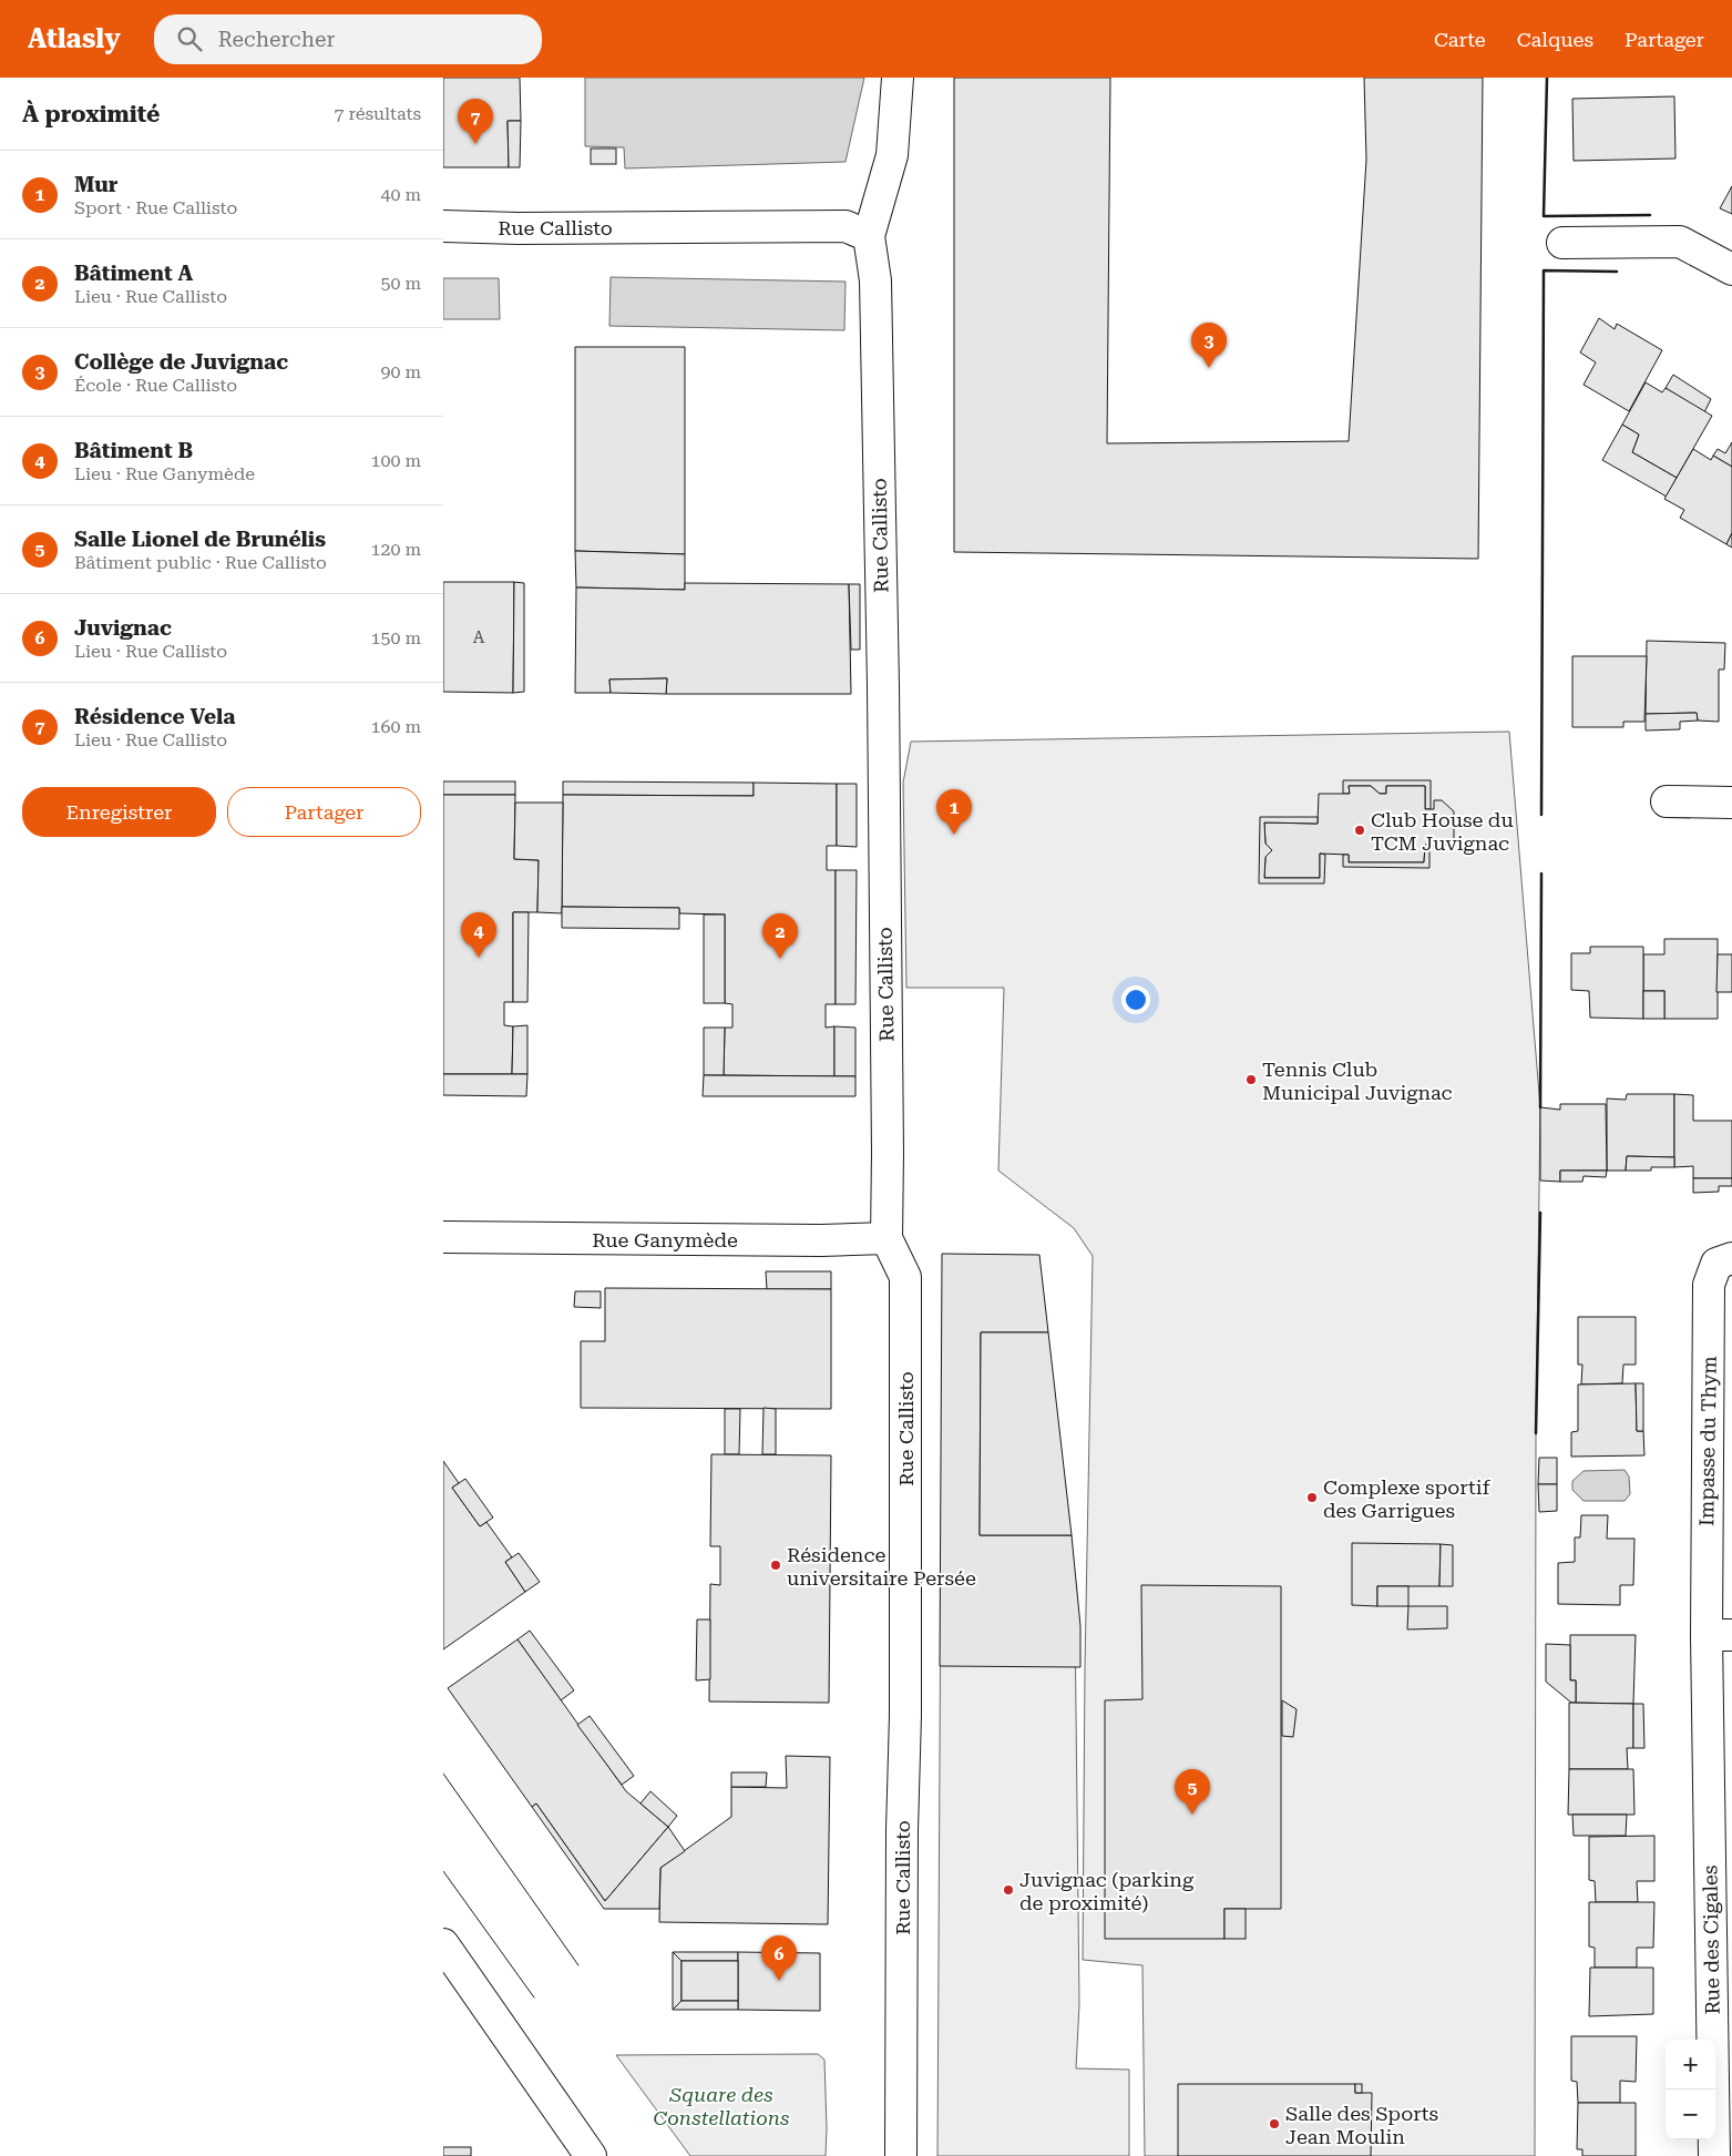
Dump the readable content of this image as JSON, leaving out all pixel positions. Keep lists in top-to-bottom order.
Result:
{
  "streets": {
    "street": [
      "Rue Callisto",
      "Rue Ganymède",
      "Impasse du Thym",
      "Rue des Cigales"
    ]
  },
  "crossings": [
    ["Rue Callisto", "Rue Ganymède"],
    ["Impasse du Thym", "Rue des Cigales"]
  ],
  "parks": ["Square des Constellations"],
  "places": [
    "Club House du TCM Juvignac",
    "Tennis Club Municipal Juvignac",
    "Complexe sportif des Garrigues",
    "Résidence universitaire Persée",
    "Juvignac (parking de proximité)",
    "Salle des Sports Jean Moulin"
  ],
  "house_numbers": ["A"],
  "page": {
    "header": "Atlasly",
    "search": "Rechercher",
    "nav": ["Carte", "Calques", "Partager"],
    "heading": ["À proximité", "7 résultats"],
    "pins": [
      "7",
      "3",
      "1",
      "4",
      "2",
      "5",
      "6"
    ],
    "list": [
      {
        "mark": "1",
        "name": "Mur",
        "note": "Sport · Rue Callisto",
        "value": "40 m"
      },
      {
        "mark": "2",
        "name": "Bâtiment A",
        "note": "Lieu · Rue Callisto",
        "value": "50 m"
      },
      {
        "mark": "3",
        "name": "Collège de Juvignac",
        "note": "École · Rue Callisto",
        "value": "90 m"
      },
      {
        "mark": "4",
        "name": "Bâtiment B",
        "note": "Lieu · Rue Ganymède",
        "value": "100 m"
      },
      {
        "mark": "5",
        "name": "Salle Lionel de Brunélis",
        "note": "Bâtiment public · Rue Callisto",
        "value": "120 m"
      },
      {
        "mark": "6",
        "name": "Juvignac",
        "note": "Lieu · Rue Callisto",
        "value": "150 m"
      },
      {
        "mark": "7",
        "name": "Résidence Vela",
        "note": "Lieu · Rue Callisto",
        "value": "160 m"
      }
    ],
    "buttons": ["Enregistrer", "Partager"],
    "map_buttons": ["+", "−"]
  }
}
